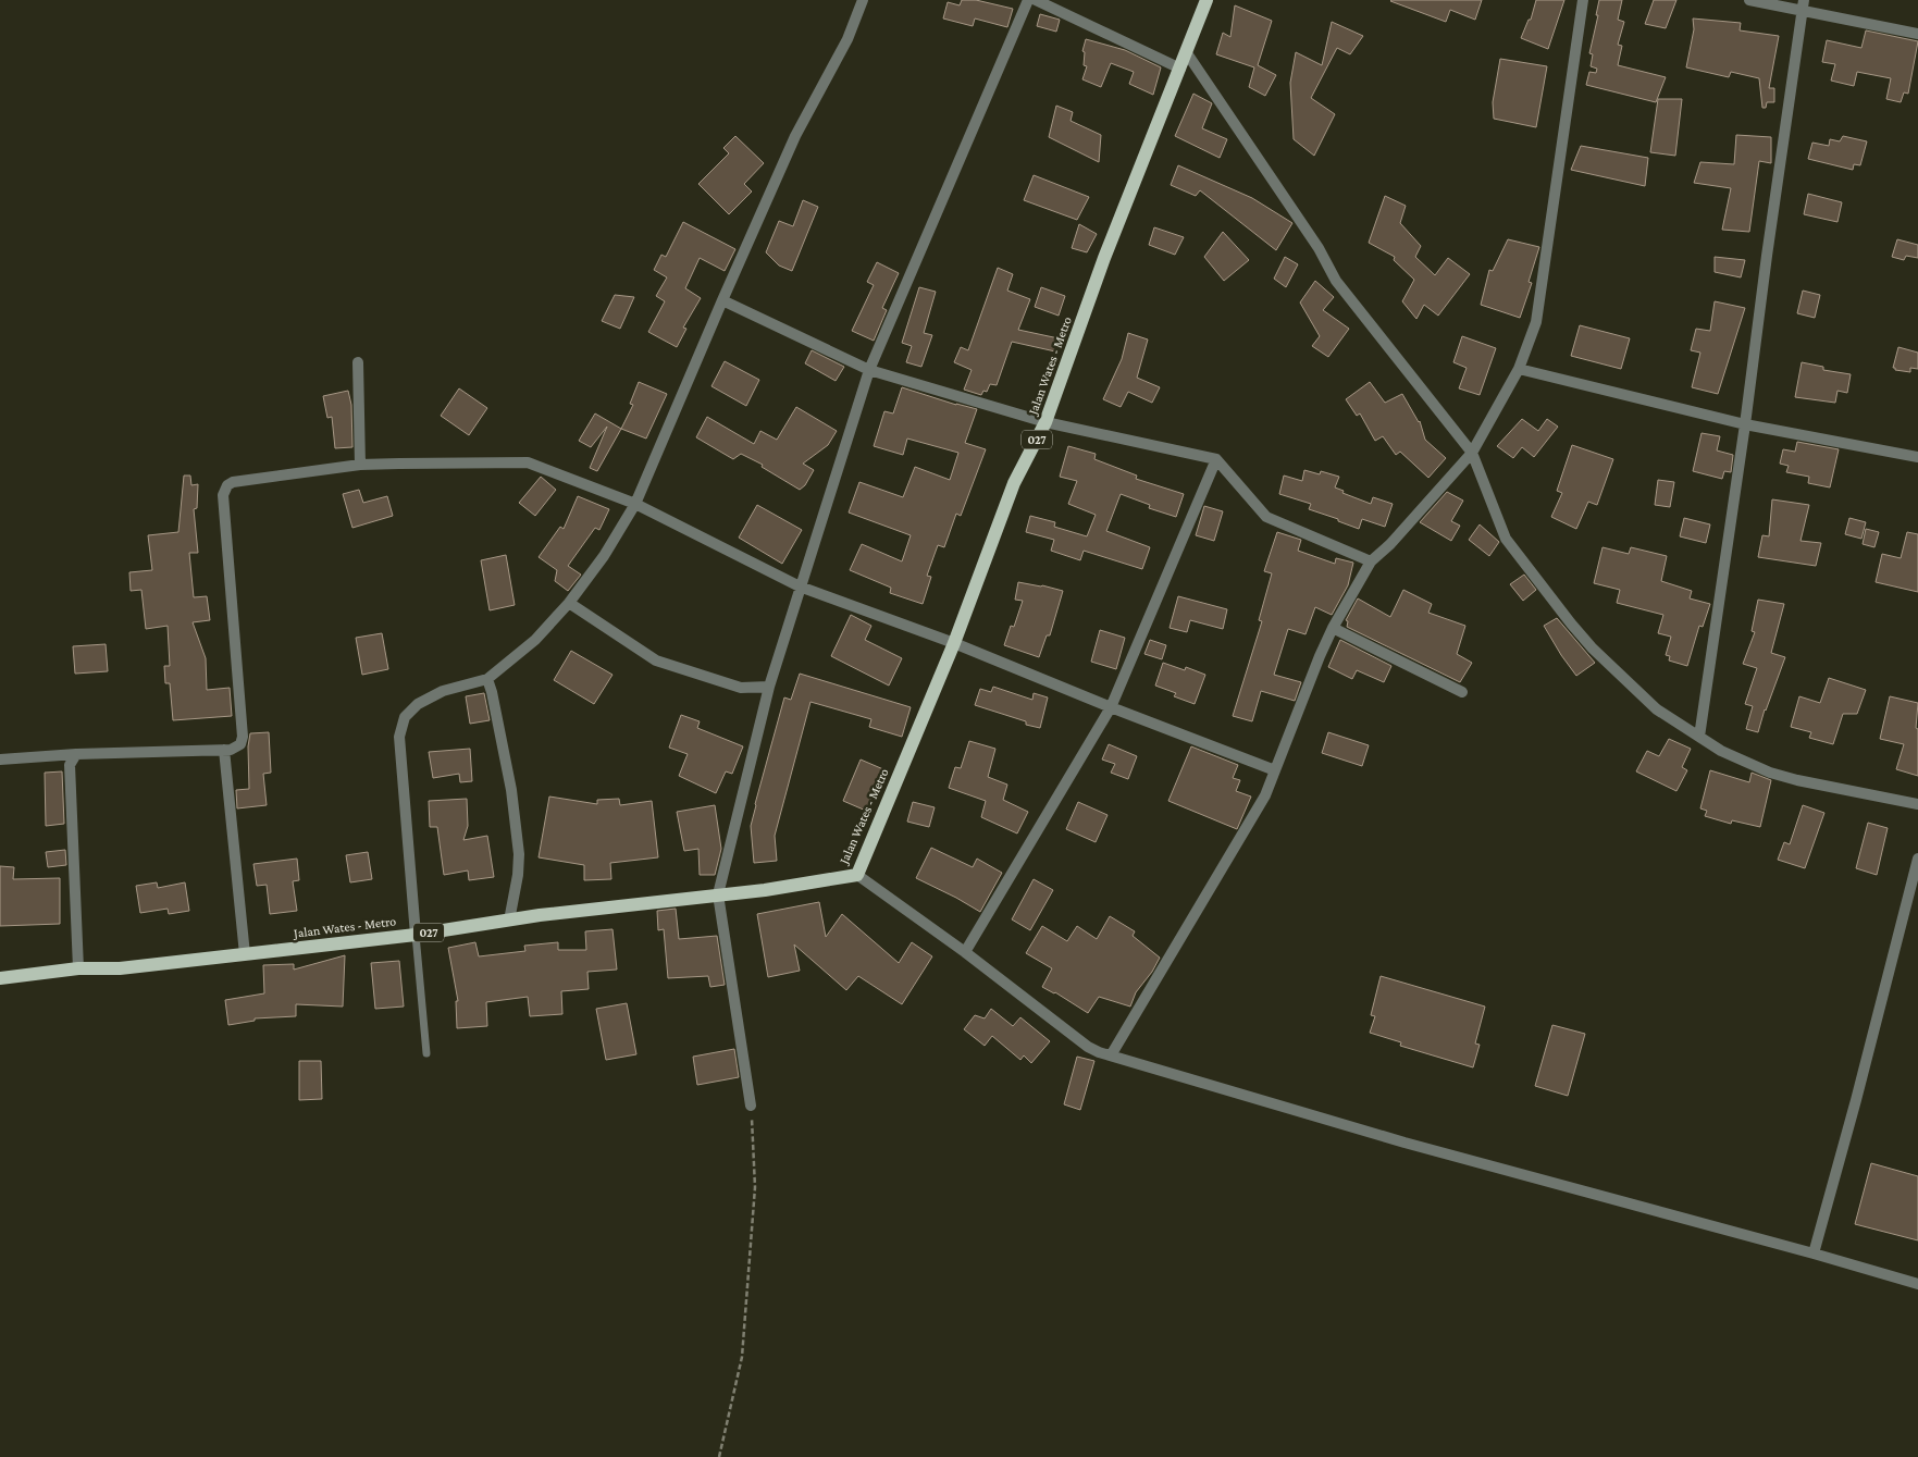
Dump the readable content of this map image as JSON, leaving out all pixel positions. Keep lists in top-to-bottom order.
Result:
{
  "streets": {
    "main road": ["Jalan Wates - Metro", "027"]
  }
}
